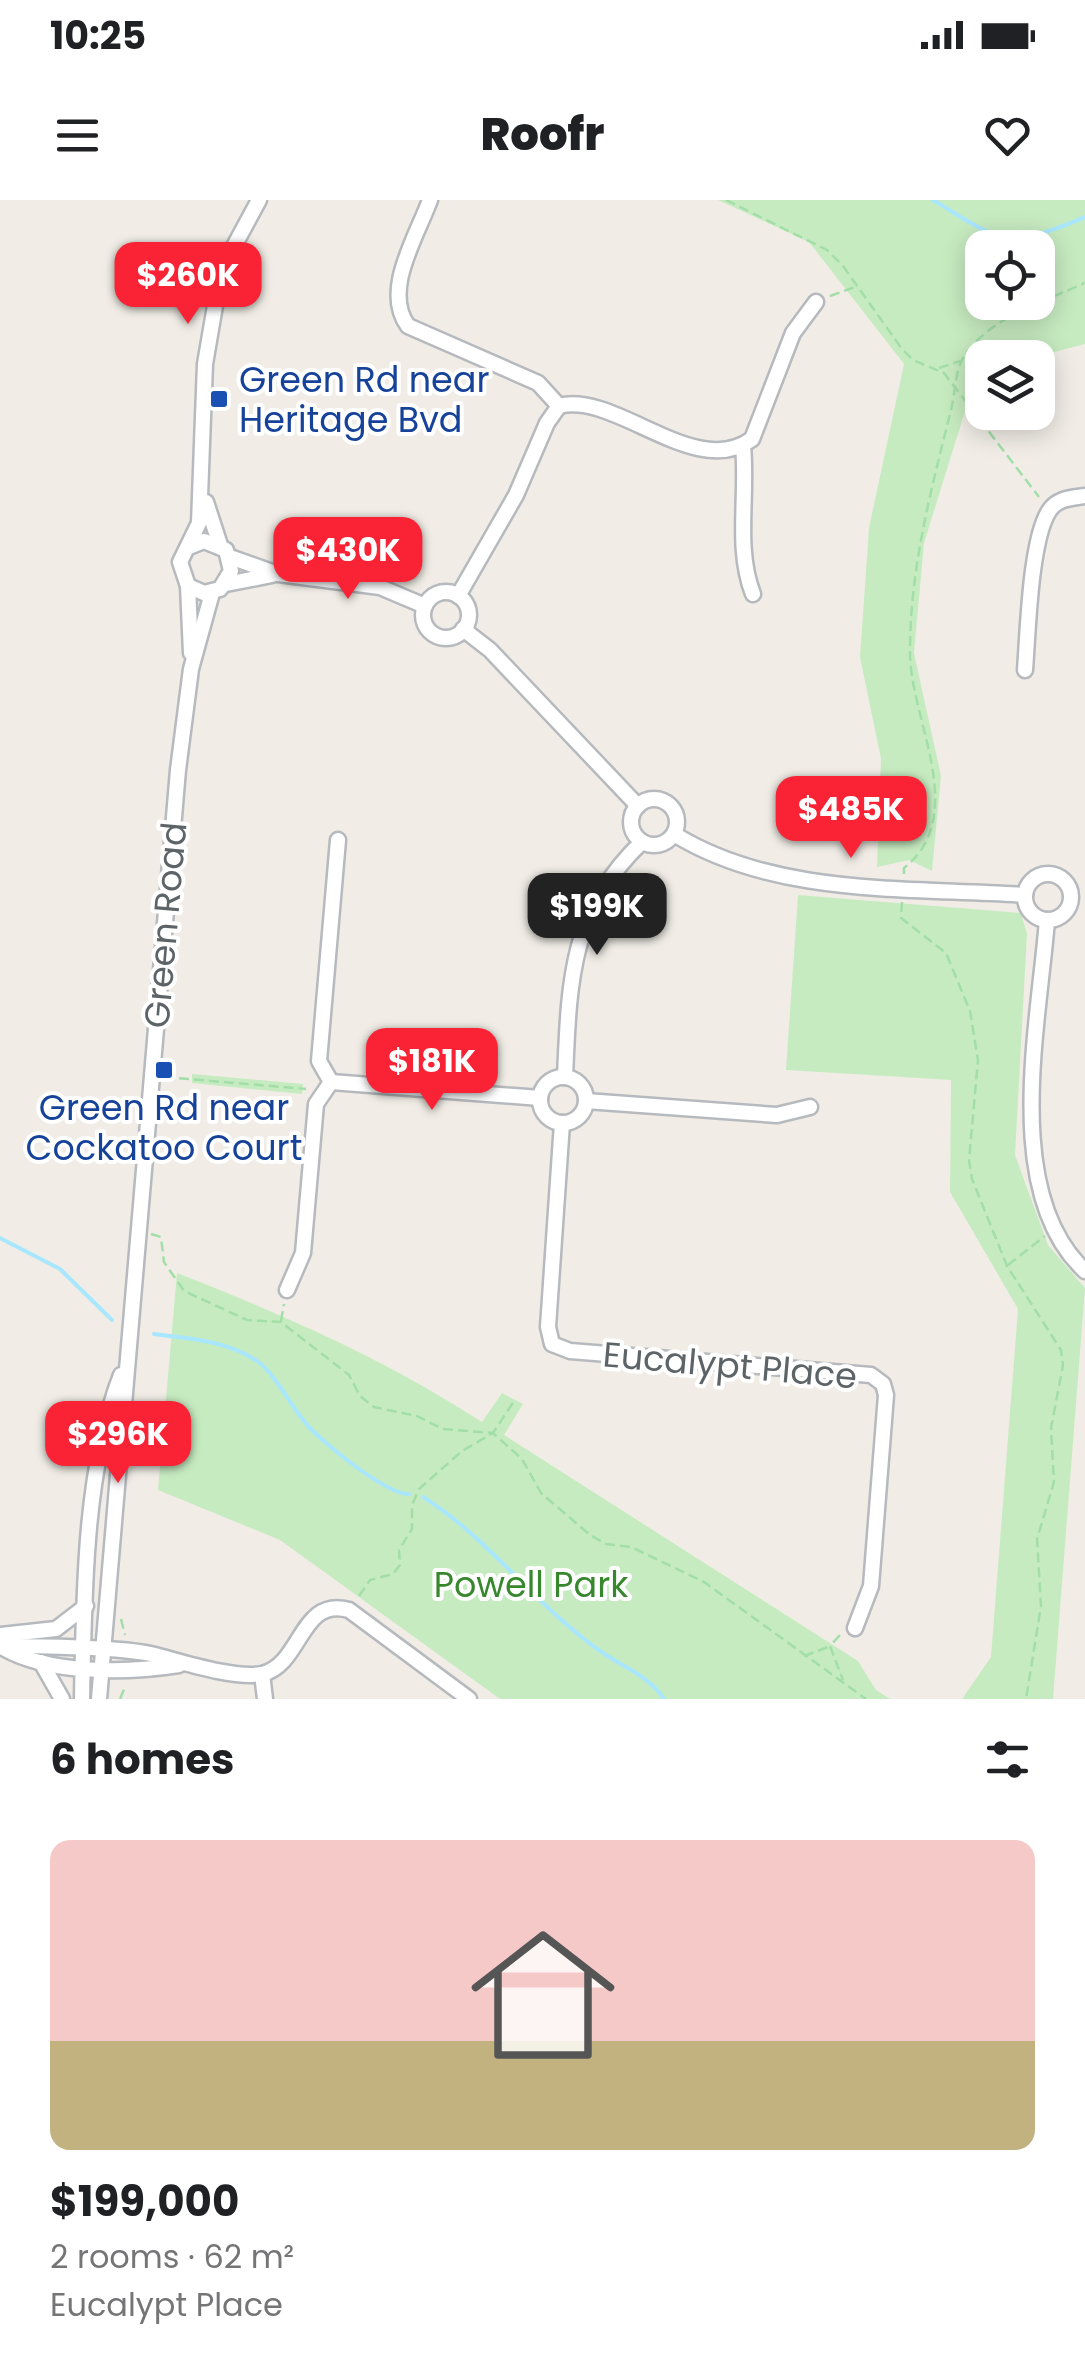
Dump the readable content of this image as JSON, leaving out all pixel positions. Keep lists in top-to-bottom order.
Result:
{
  "streets": {
    "street": ["Green Road", "Eucalypt Place"]
  },
  "parks": ["Powell Park"],
  "places": {
    "transit": ["Green Rd near Heritage Bvd", "Green Rd near Cockatoo Court"]
  },
  "page": {
    "status": "10:25",
    "header": "Roofr",
    "price": [
      "$260K",
      "$430K",
      "$485K",
      "$199K",
      "$181K",
      "$296K"
    ],
    "heading": "6 homes",
    "list": [
      {
        "name": "$199,000",
        "note": "2 rooms · 62 m² · Eucalypt Place"
      }
    ]
  }
}
